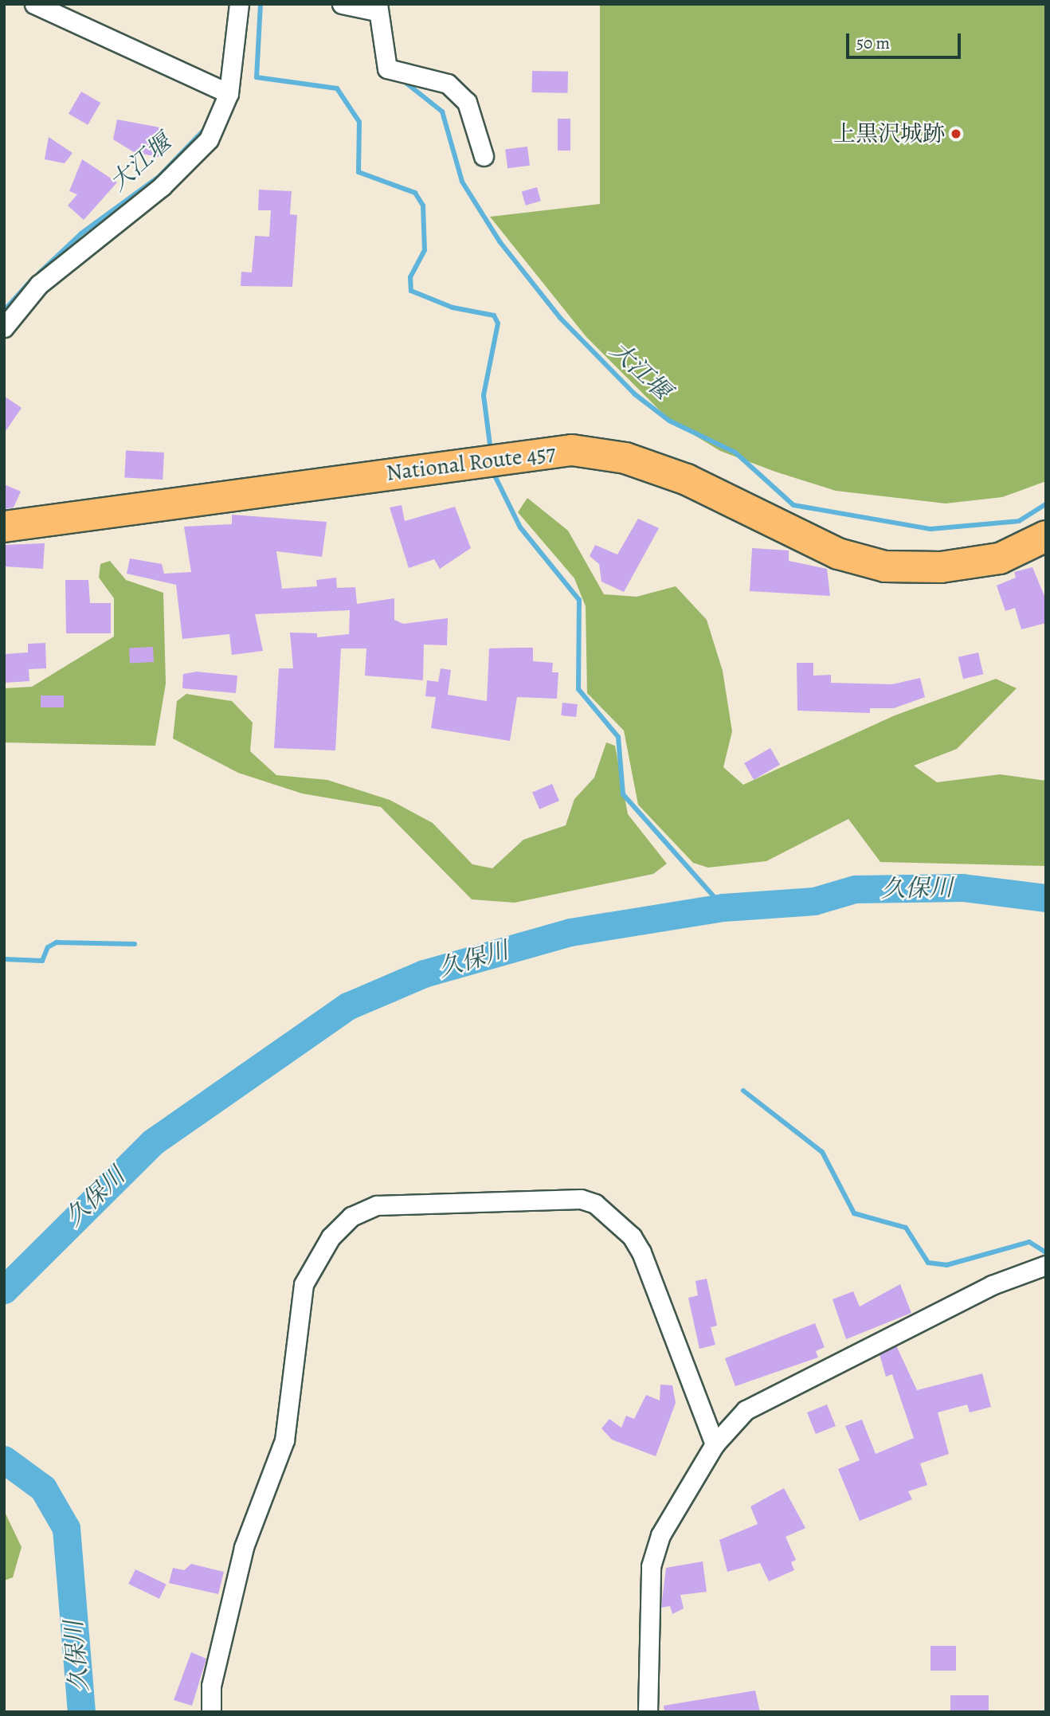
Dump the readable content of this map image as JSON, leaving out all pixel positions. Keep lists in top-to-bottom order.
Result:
{
  "streets": {
    "highway": ["National Route 457"]
  },
  "water": ["大江堰", "久保川"],
  "places": ["上黒沢城跡"],
  "scale_bar": "50 m"
}
